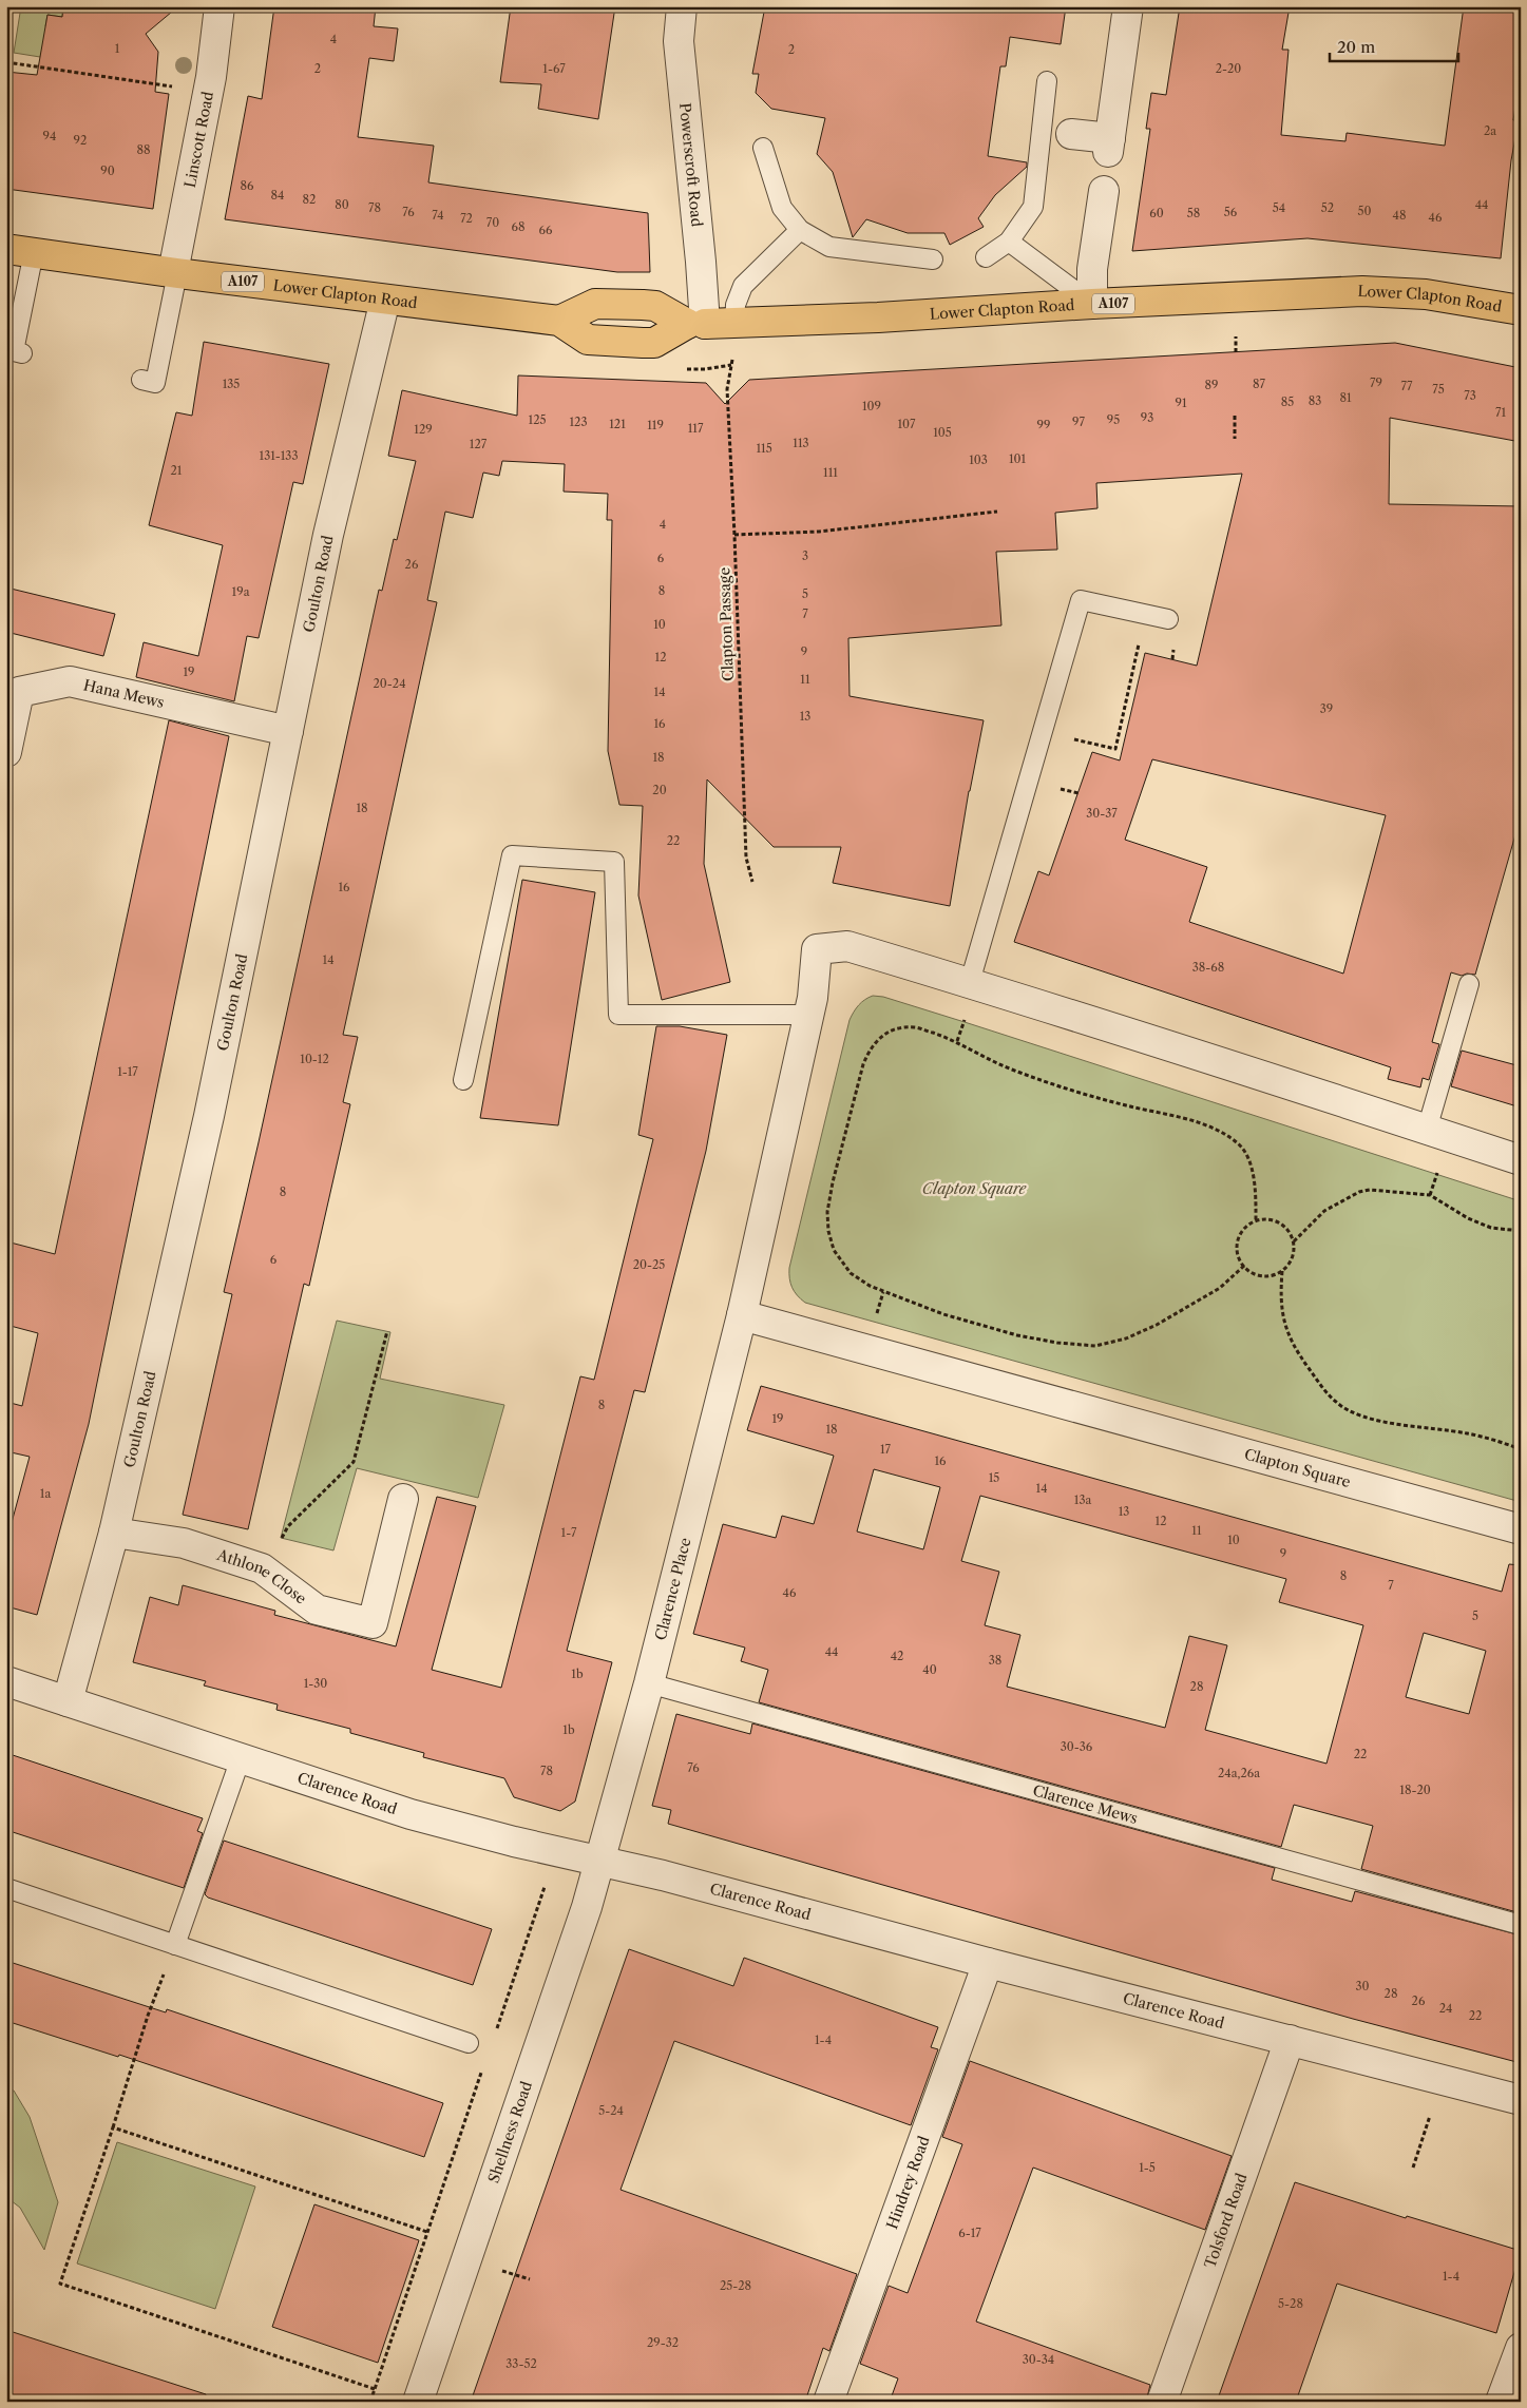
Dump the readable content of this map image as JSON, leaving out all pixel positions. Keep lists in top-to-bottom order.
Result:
{
  "streets": {
    "highway": ["A107", "Lower Clapton Road"],
    "street": [
      "Linscott Road",
      "Powerscroft Road",
      "Goulton Road",
      "Hana Mews",
      "Clapton Square",
      "Athlone Close",
      "Clarence Place",
      "Clarence Road",
      "Shellness Road",
      "Hindrey Road",
      "Tolsford Road"
    ],
    "lane": ["Clarence Mews"],
    "path": ["Clapton Passage"]
  },
  "crossings": [
    ["Linscott Road", "Lower Clapton Road"],
    ["Powerscroft Road", "Lower Clapton Road"],
    ["Lower Clapton Road", "Goulton Road"],
    ["Goulton Road", "Hana Mews"],
    ["Goulton Road", "Athlone Close"],
    ["Goulton Road", "Clarence Road"],
    ["Clapton Square", "Clarence Place"],
    ["Clarence Place", "Clarence Road"],
    ["Clarence Place", "Clarence Mews"],
    ["Clarence Place", "Shellness Road"],
    ["Clarence Road", "Shellness Road"],
    ["Clarence Road", "Hindrey Road"],
    ["Clarence Road", "Tolsford Road"]
  ],
  "parks": ["Clapton Square"],
  "house_numbers": [
    "4",
    "1",
    "2",
    "2",
    "1-67",
    "2-20",
    "2a",
    "94",
    "92",
    "88",
    "90",
    "86",
    "84",
    "82",
    "80",
    "44",
    "78",
    "54",
    "52",
    "50",
    "76",
    "56",
    "60",
    "58",
    "74",
    "48",
    "46",
    "72",
    "70",
    "68",
    "66",
    "79",
    "135",
    "87",
    "89",
    "77",
    "75",
    "73",
    "81",
    "83",
    "85",
    "91",
    "109",
    "71",
    "93",
    "125",
    "95",
    "123",
    "97",
    "121",
    "107",
    "119",
    "99",
    "117",
    "129",
    "105",
    "113",
    "127",
    "115",
    "131-133",
    "101",
    "103",
    "21",
    "111",
    "4",
    "3",
    "6",
    "26",
    "8",
    "19a",
    "5",
    "7",
    "10",
    "9",
    "12",
    "19",
    "11",
    "20-24",
    "14",
    "39",
    "13",
    "16",
    "18",
    "20",
    "18",
    "30-37",
    "22",
    "16",
    "14",
    "38-68",
    "10-12",
    "1-17",
    "8",
    "6",
    "20-25",
    "8",
    "19",
    "18",
    "17",
    "16",
    "15",
    "14",
    "1a",
    "13a",
    "13",
    "12",
    "11",
    "1-7",
    "10",
    "9",
    "8",
    "7",
    "46",
    "5",
    "44",
    "42",
    "38",
    "40",
    "1b",
    "1-30",
    "28",
    "1b",
    "30-36",
    "22",
    "76",
    "78",
    "24a,26a",
    "18-20",
    "30",
    "28",
    "26",
    "24",
    "22",
    "1-4",
    "5-24",
    "1-5",
    "6-17",
    "1-4",
    "25-28",
    "5-28",
    "29-32",
    "30-34",
    "33-52"
  ],
  "scale_bar": "20 m"
}
